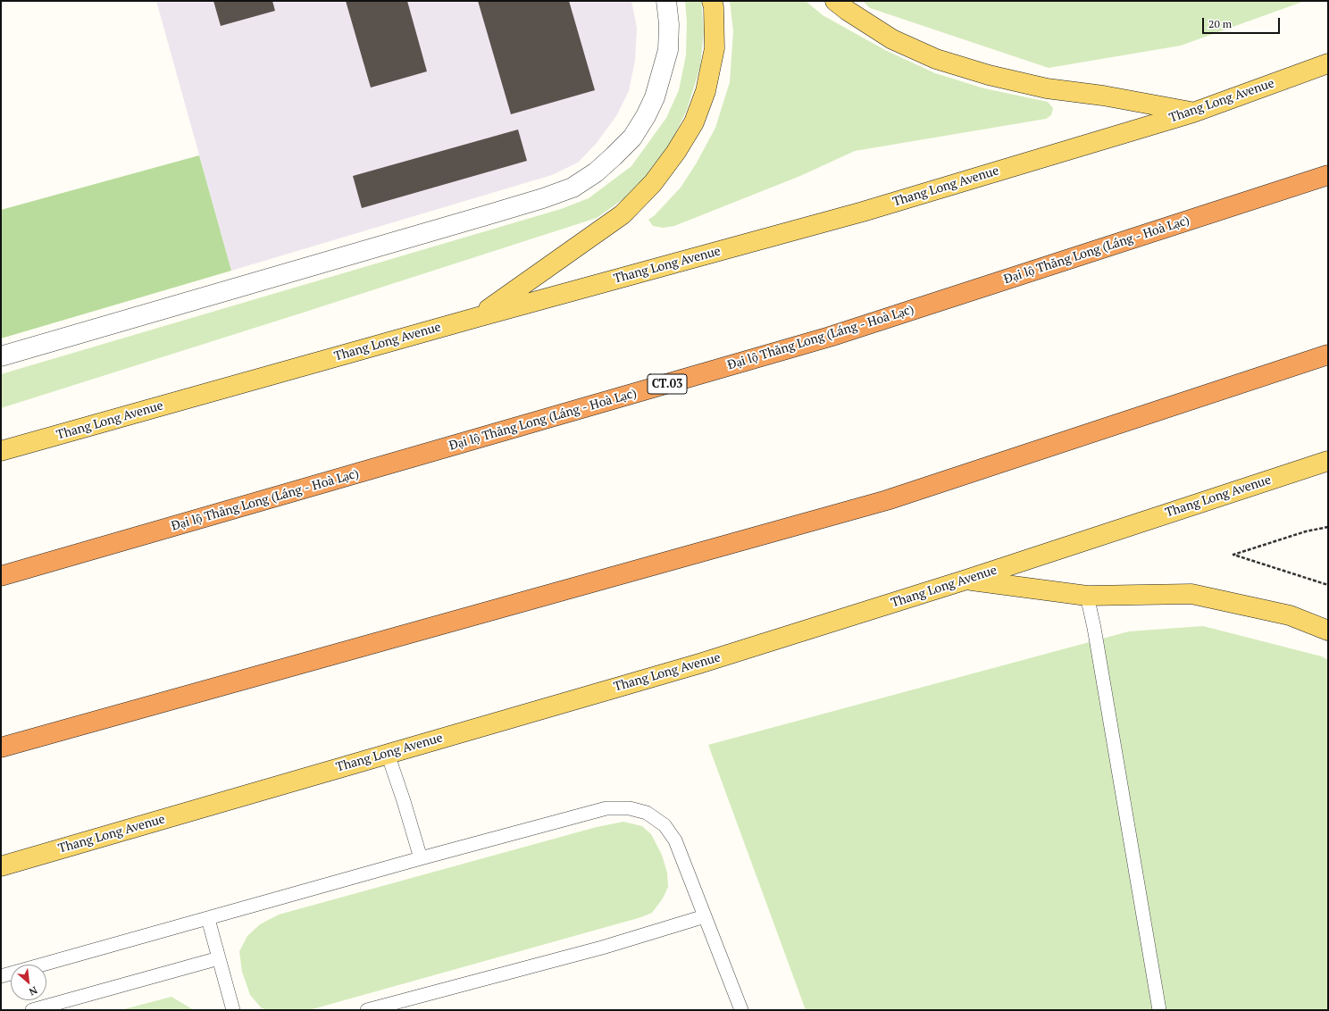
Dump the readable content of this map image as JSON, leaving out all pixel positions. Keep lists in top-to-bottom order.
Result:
{
  "streets": {
    "highway": ["Đại lộ Thăng Long (Láng - Hoà Lạc)", "CT.03"],
    "main road": ["Thang Long Avenue"]
  },
  "scale_bar": "20 m",
  "north": "bottom right"
}
